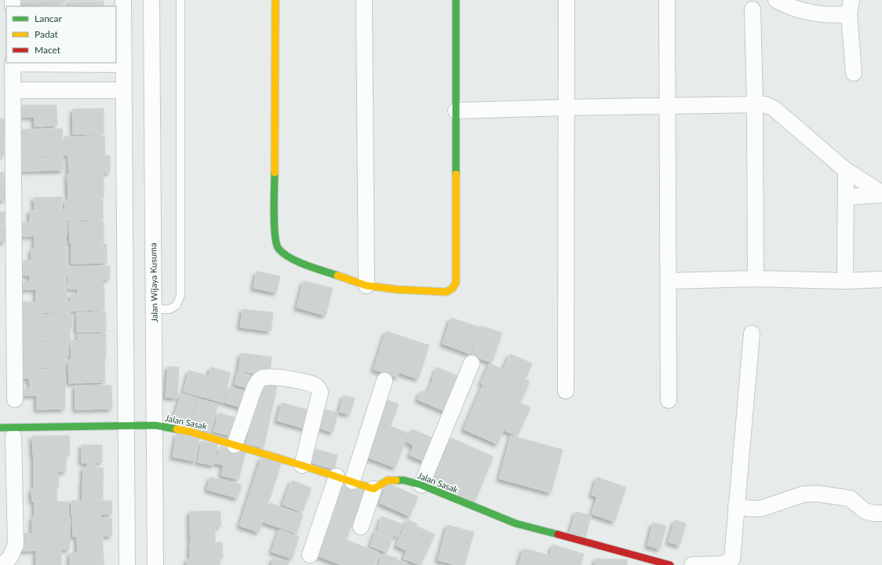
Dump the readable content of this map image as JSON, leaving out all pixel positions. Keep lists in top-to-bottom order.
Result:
{
  "streets": {
    "street": ["Jalan Wijaya Kusuma", "Jalan Sasak"]
  },
  "crossings": [
    ["Jalan Wijaya Kusuma", "Jalan Sasak"]
  ],
  "legend": ["Lancar", "Padat", "Macet"]
}
